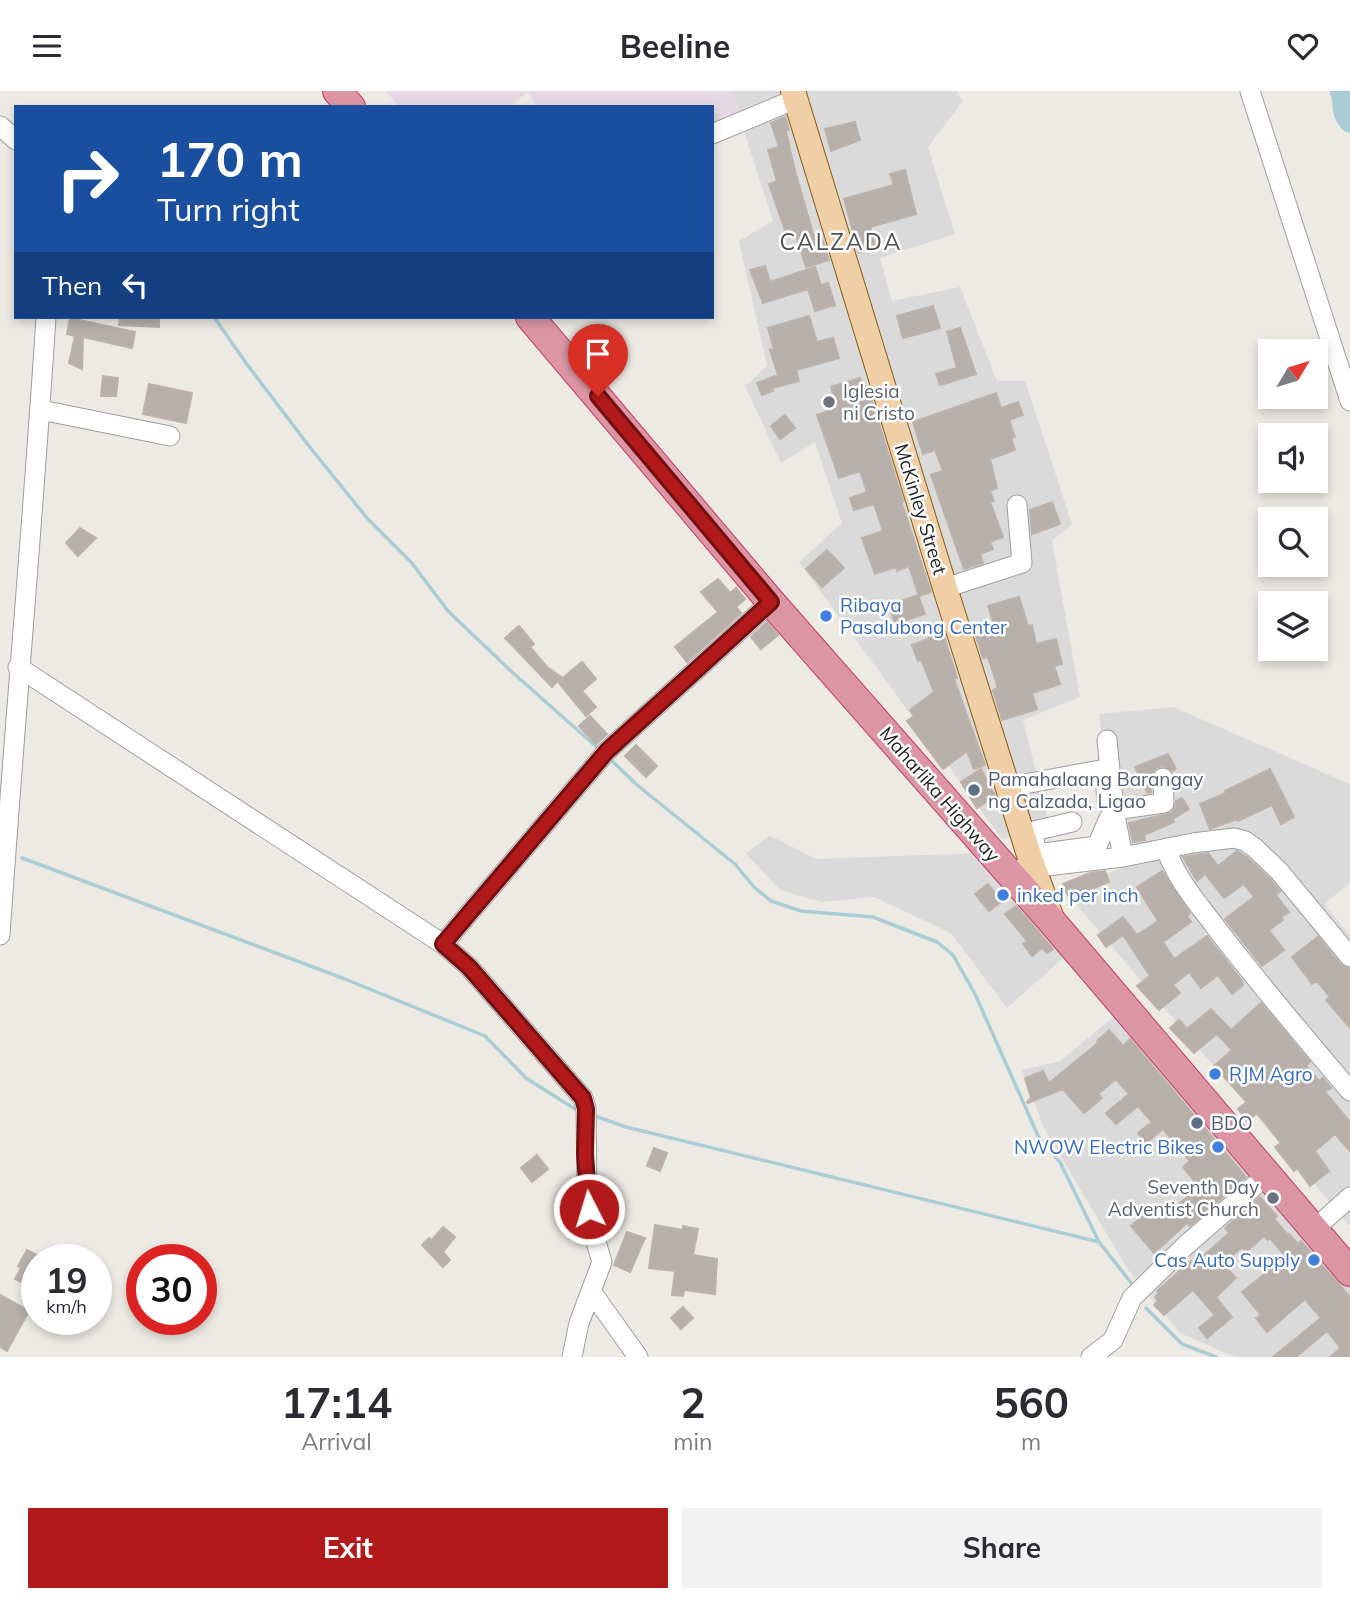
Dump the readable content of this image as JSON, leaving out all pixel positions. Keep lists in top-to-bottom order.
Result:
{
  "streets": {
    "highway": ["Maharlika Highway"],
    "main road": ["McKinley Street"]
  },
  "crossings": [
    ["McKinley Street", "Maharlika Highway"]
  ],
  "districts": ["CALZADA"],
  "places": [
    "Iglesia ni Cristo",
    "Ribaya Pasalubong Center",
    "Pamahalaang Barangay ng Calzada, Ligao",
    "inked per inch",
    "RJM Agro",
    "BDO",
    "NWOW Electric Bikes",
    "Seventh Day Adventist Church",
    "Cas Auto Supply"
  ],
  "north": "top right",
  "page": {
    "header": "Beeline",
    "turn": ["170 m", "Turn right"],
    "then": "Then",
    "speed": "19 km/h",
    "limit": "30",
    "eta": [
      "17:14",
      "Arrival",
      "2",
      "min",
      "560",
      "m"
    ],
    "buttons": ["Exit", "Share"]
  }
}
